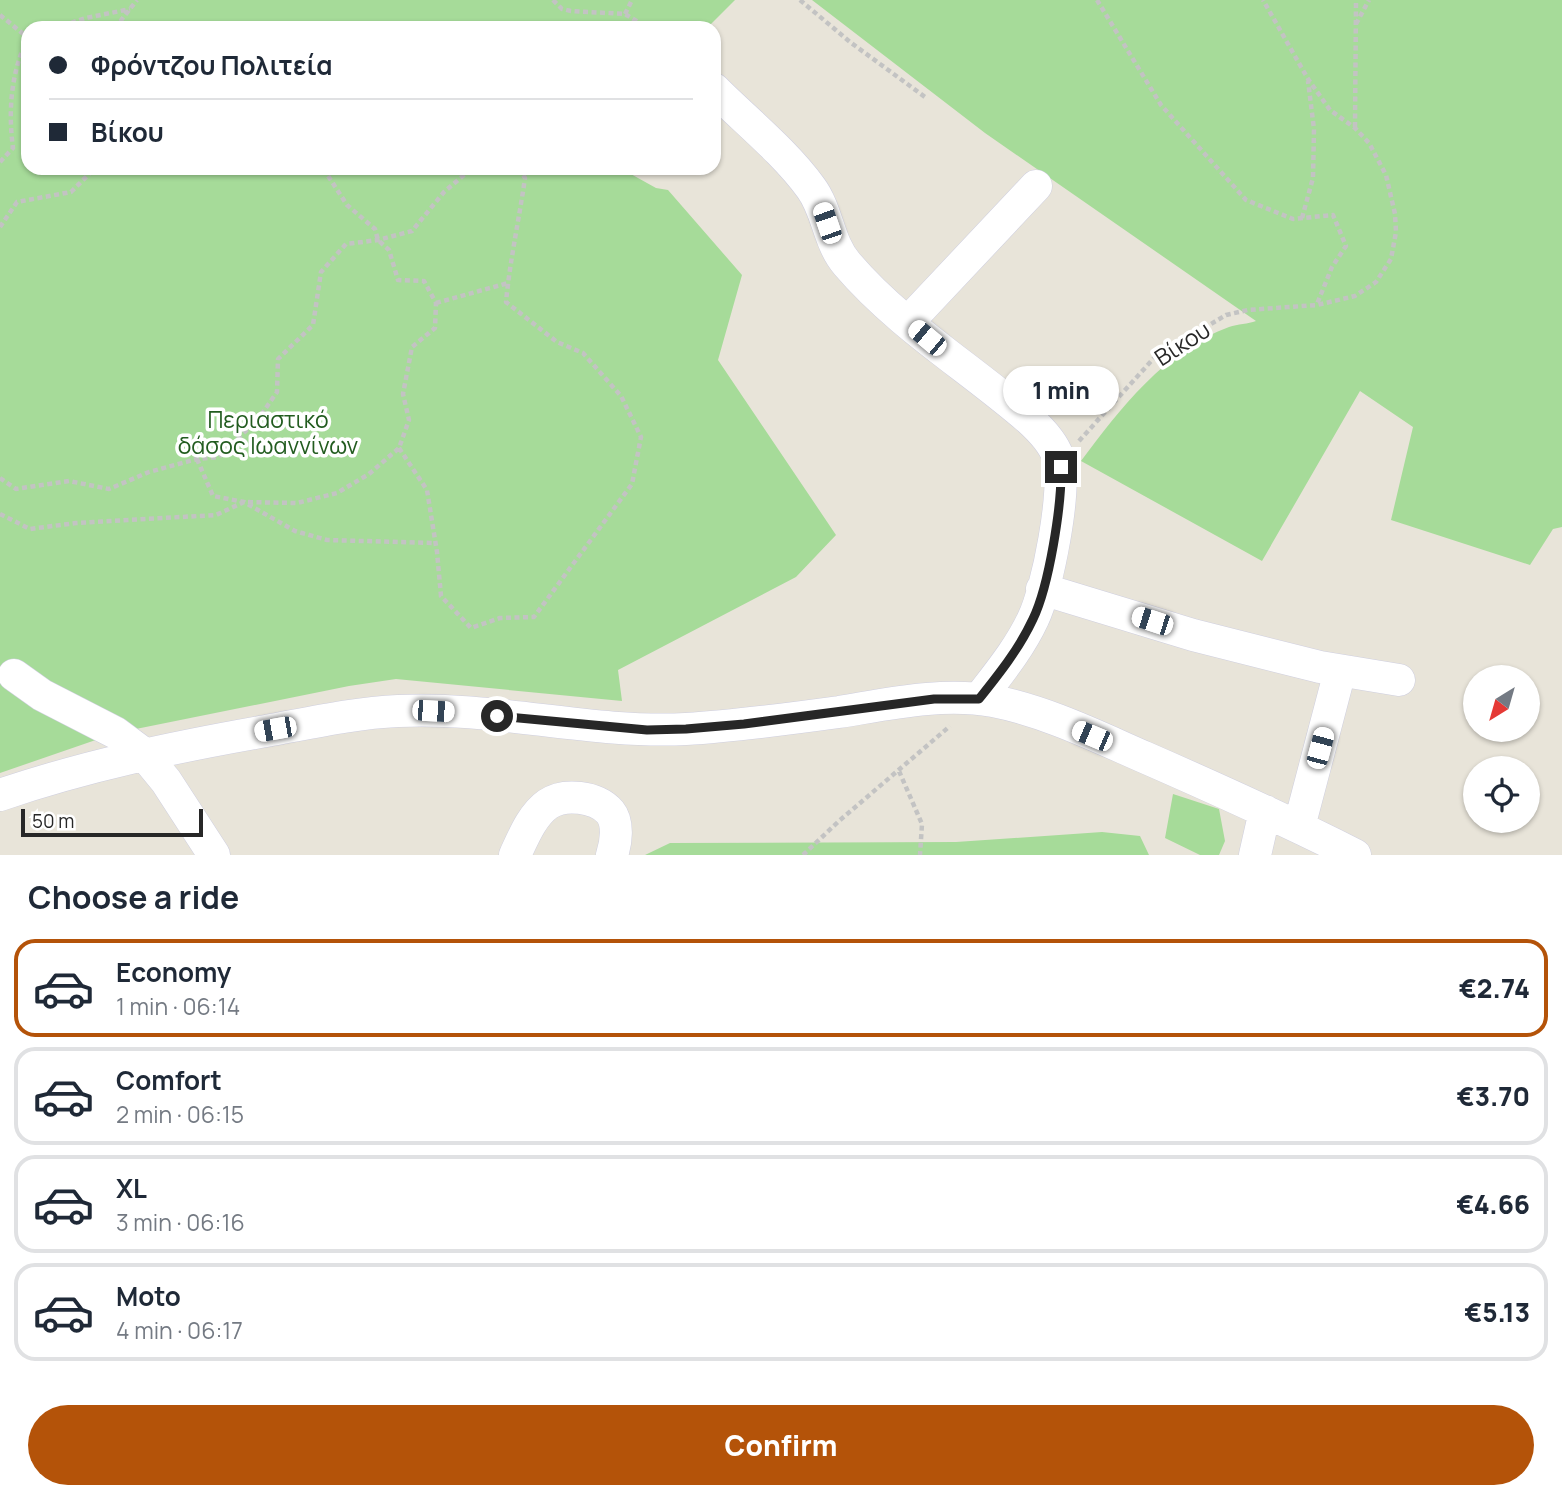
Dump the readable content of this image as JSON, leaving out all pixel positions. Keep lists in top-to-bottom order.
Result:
{
  "streets": {
    "path": ["Βίκου"]
  },
  "parks": ["Περιαστικό δάσος Ιωαννίνων"],
  "scale_bar": "50 m",
  "north": "bottom left",
  "page": {
    "banner": ["Φρόντζου Πολιτεία", "Βίκου"],
    "bubble": "1 min",
    "scale": "50 m",
    "heading": "Choose a ride",
    "list": [
      {
        "name": "Economy",
        "note": "1 min · 06:14",
        "value": "€2.74"
      },
      {
        "name": "Comfort",
        "note": "2 min · 06:15",
        "value": "€3.70"
      },
      {
        "name": "XL",
        "note": "3 min · 06:16",
        "value": "€4.66"
      },
      {
        "name": "Moto",
        "note": "4 min · 06:17",
        "value": "€5.13"
      }
    ],
    "buttons": "Confirm"
  }
}
